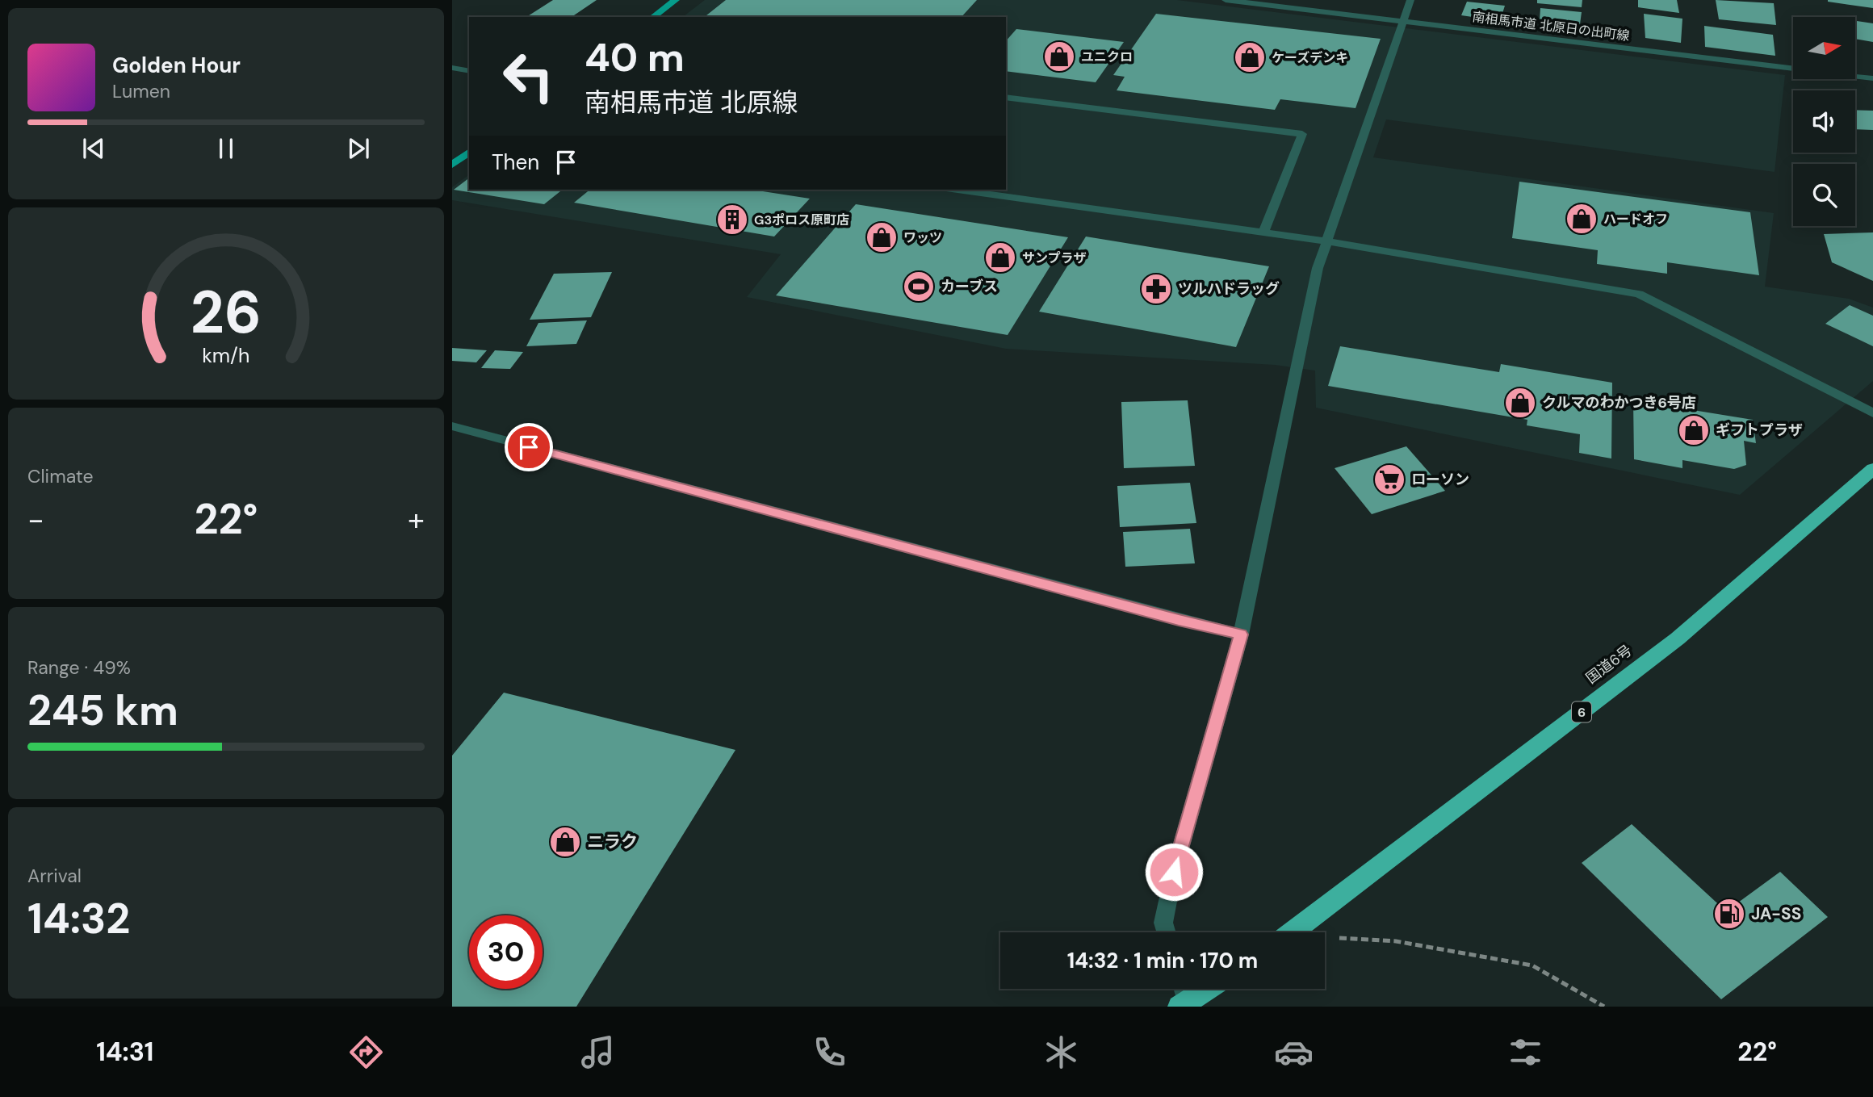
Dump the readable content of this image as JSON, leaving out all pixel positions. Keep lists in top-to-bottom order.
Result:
{
  "streets": {
    "highway": ["国道6号", "6"],
    "street": ["南相馬市道 北原日の出町線"]
  },
  "places": {
    "shop": [
      "ユニクロ",
      "ケーズデンキ",
      "ハードオフ",
      "ワッツ",
      "サンプラザ",
      "クルマのわかつき6号店",
      "ギフトプラザ",
      "ニラク"
    ],
    "building": ["G3ポロス原町店"],
    "sports": ["カーブス"],
    "pharmacy": ["ツルハドラッグ"],
    "supermarket": ["ローソン"],
    "fuel station": ["JA-SS"]
  },
  "north": "right",
  "page": {
    "turn": ["40 m", "南相馬市道 北原線"],
    "song": ["Golden Hour", "Lumen"],
    "then": "Then",
    "tile": [
      "Climate",
      ["Range · 49%", "245 km"],
      ["Arrival", "14:32"]
    ],
    "heat": ["−", "22°", "+"],
    "limit": "30",
    "trip": "14:32 · 1 min · 170 m",
    "tabs": ["14:31", "22°"],
    "gauge": ["26", "km/h"]
  }
}
